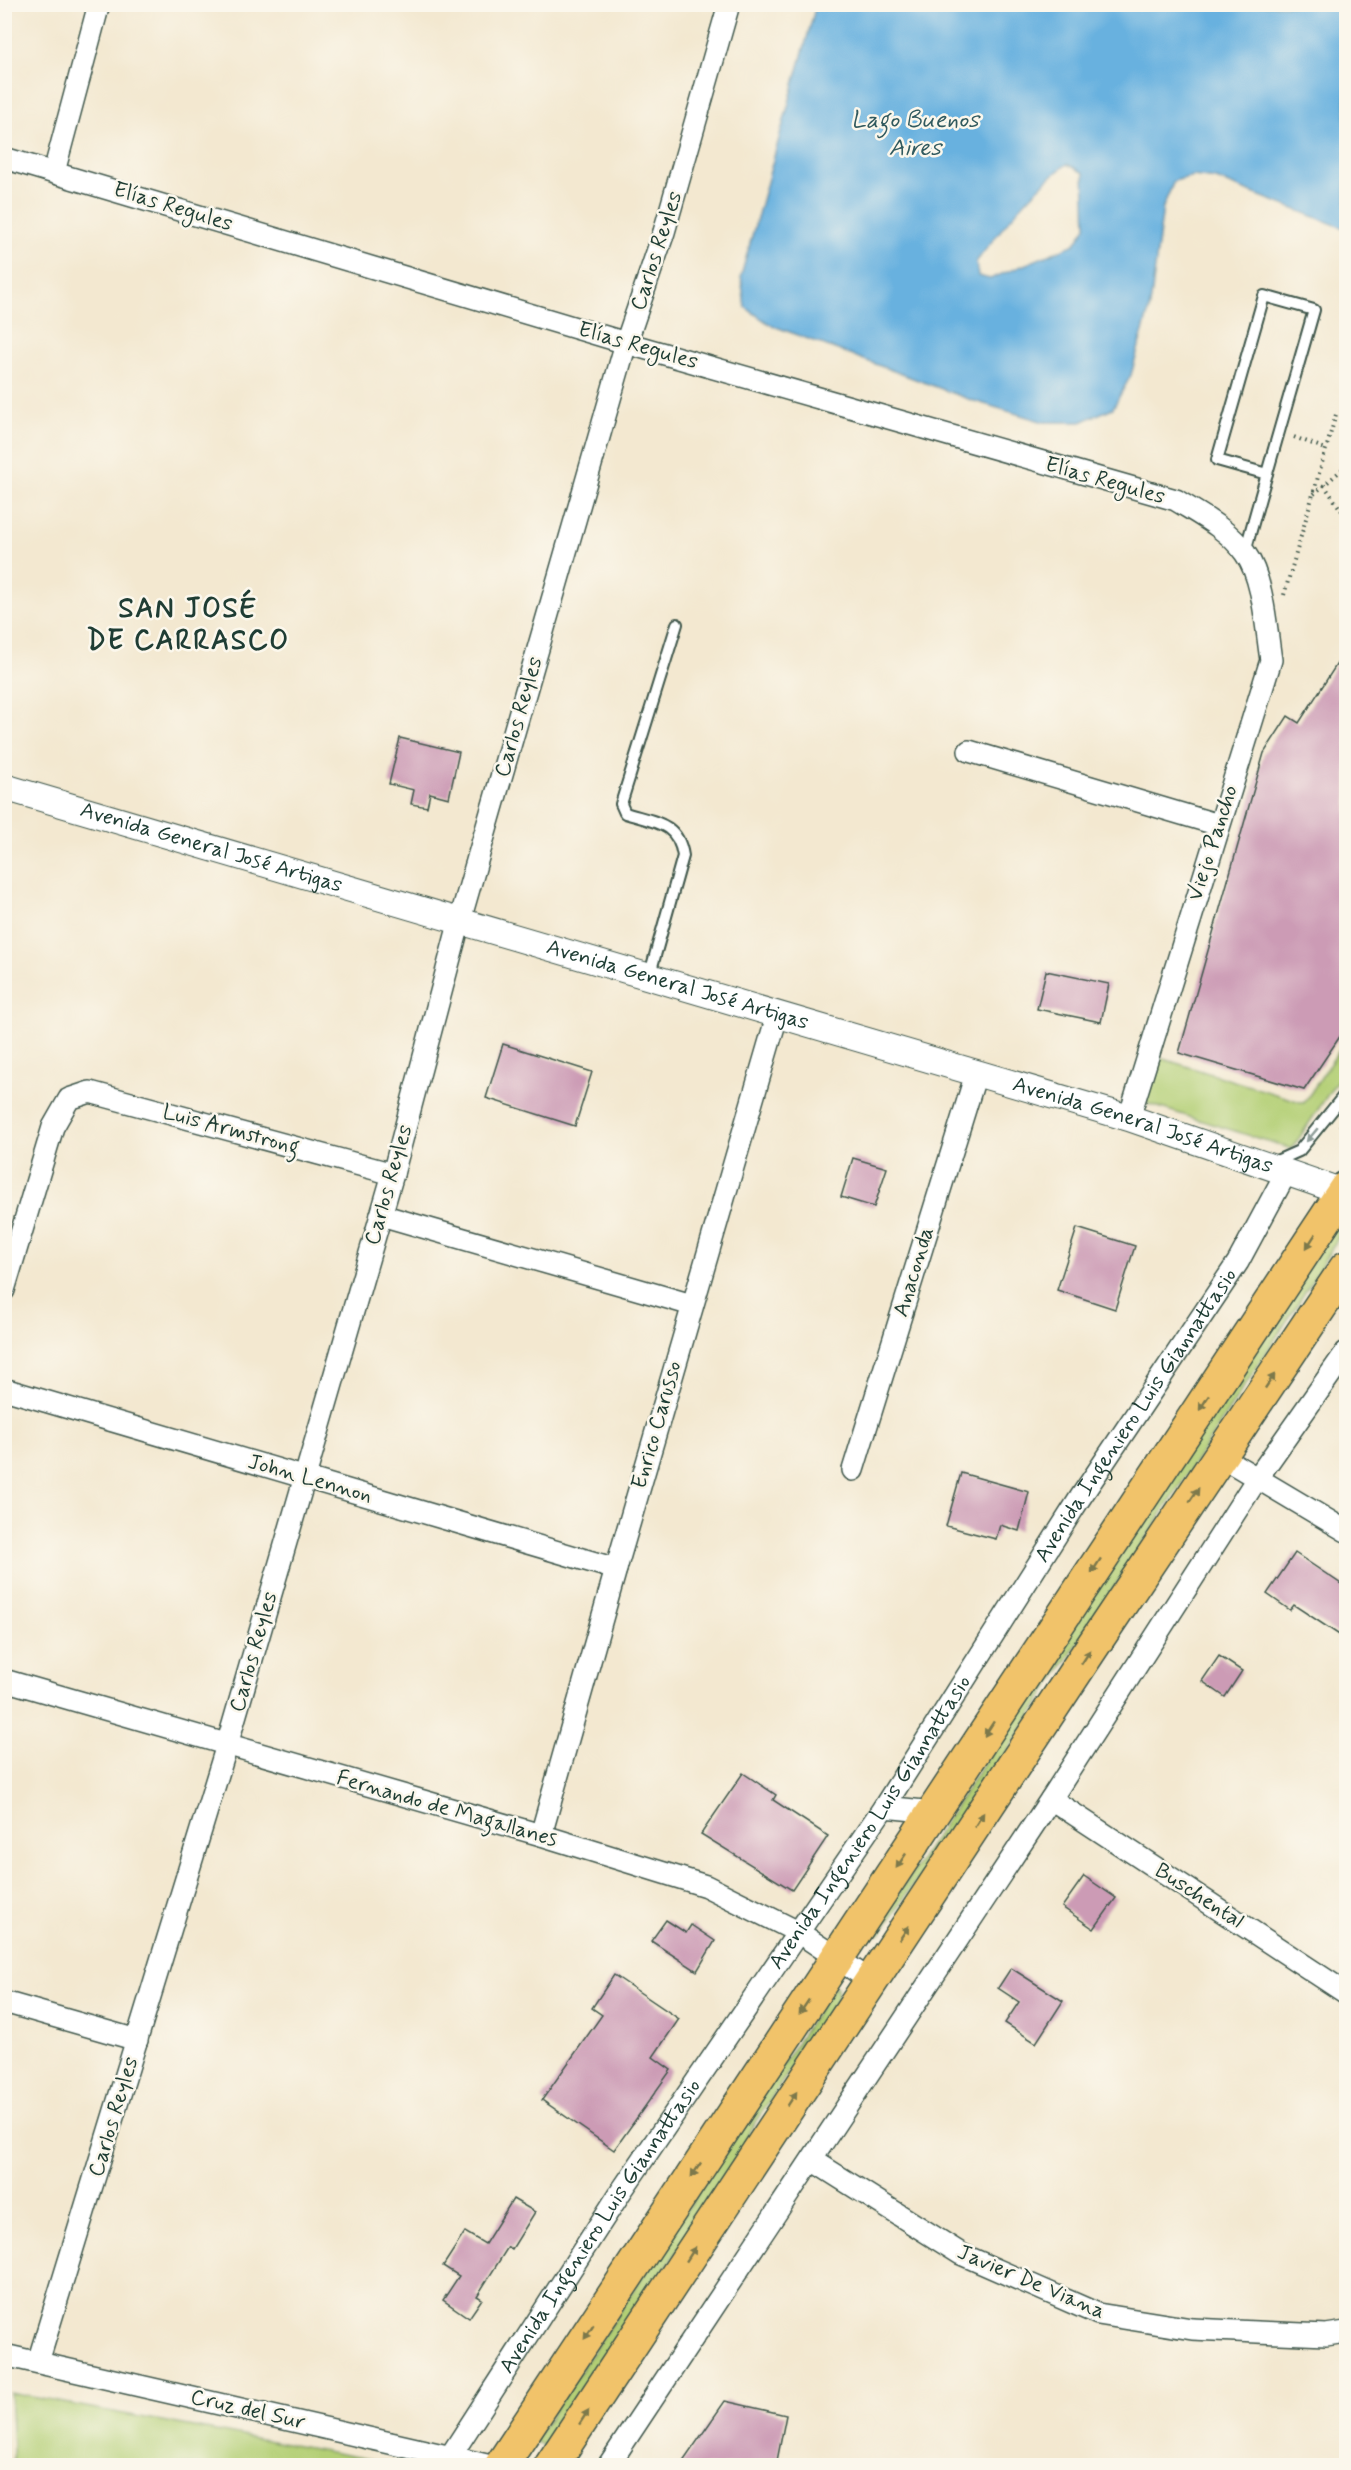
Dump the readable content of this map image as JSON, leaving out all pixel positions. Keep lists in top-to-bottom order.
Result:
{
  "streets": {
    "main road": ["Avenida Ingeniero Luis Giannattasio"],
    "street": [
      "Elías Regules",
      "Carlos Reyles",
      "Viejo Pancho",
      "Avenida General José Artigas",
      "Luis Armstrong",
      "Anaconda",
      "Enrico Carusso",
      "John Lennon",
      "Fernando de Magallanes",
      "Buschental",
      "Javier De Viana",
      "Cruz del Sur"
    ]
  },
  "crossings": [
    ["Elías Regules", "Carlos Reyles"],
    ["Elías Regules", "Viejo Pancho"],
    ["Carlos Reyles", "Avenida General José Artigas"],
    ["Carlos Reyles", "Luis Armstrong"],
    ["Carlos Reyles", "John Lennon"],
    ["Carlos Reyles", "Fernando de Magallanes"],
    ["Carlos Reyles", "Cruz del Sur"],
    ["Viejo Pancho", "Avenida General José Artigas"],
    ["Avenida General José Artigas", "Anaconda"],
    ["Avenida General José Artigas", "Avenida Ingeniero Luis Giannattasio"],
    ["Avenida General José Artigas", "Enrico Carusso"],
    ["Avenida Ingeniero Luis Giannattasio", "Fernando de Magallanes"],
    ["Avenida Ingeniero Luis Giannattasio", "Cruz del Sur"],
    ["Enrico Carusso", "John Lennon"],
    ["Enrico Carusso", "Fernando de Magallanes"]
  ],
  "districts": ["SAN JOSÉ DE CARRASCO"],
  "water": ["Lago Buenos Aires"]
}
